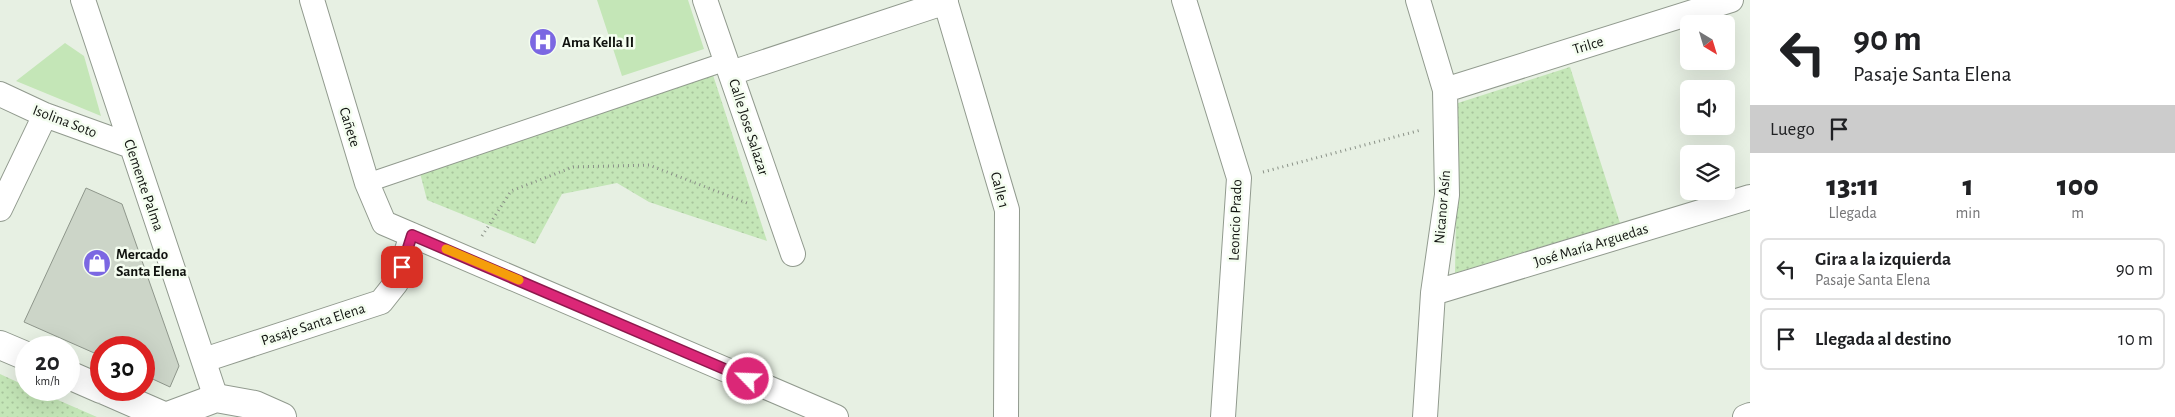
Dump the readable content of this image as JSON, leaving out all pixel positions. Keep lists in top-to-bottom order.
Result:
{
  "streets": {
    "street": [
      "Trilce",
      "Isolina Soto",
      "Cañete",
      "Calle Jose Salazar",
      "Clemente Palma",
      "Calle 1",
      "Nicanor Asín",
      "Leoncio Prado",
      "José María Arguedas",
      "Pasaje Santa Elena"
    ]
  },
  "crossings": [
    ["Trilce", "Nicanor Asín"],
    ["Isolina Soto", "Clemente Palma"],
    ["Cañete", "Pasaje Santa Elena"],
    ["Clemente Palma", "Pasaje Santa Elena"],
    ["Nicanor Asín", "José María Arguedas"]
  ],
  "places": {
    "hospital": ["Ama Kella II"],
    "shop": ["Mercado Santa Elena"]
  },
  "north": "bottom right",
  "page": {
    "turn": ["90 m", "Pasaje Santa Elena"],
    "then": "Luego",
    "eta": [
      "13:11",
      "Llegada",
      "1",
      "min",
      "100",
      "m"
    ],
    "list": [
      {
        "name": "Gira a la izquierda",
        "note": "Pasaje Santa Elena",
        "value": "90 m"
      },
      {
        "name": "Llegada al destino",
        "value": "10 m"
      }
    ],
    "speed": "20 km/h",
    "limit": "30"
  }
}
